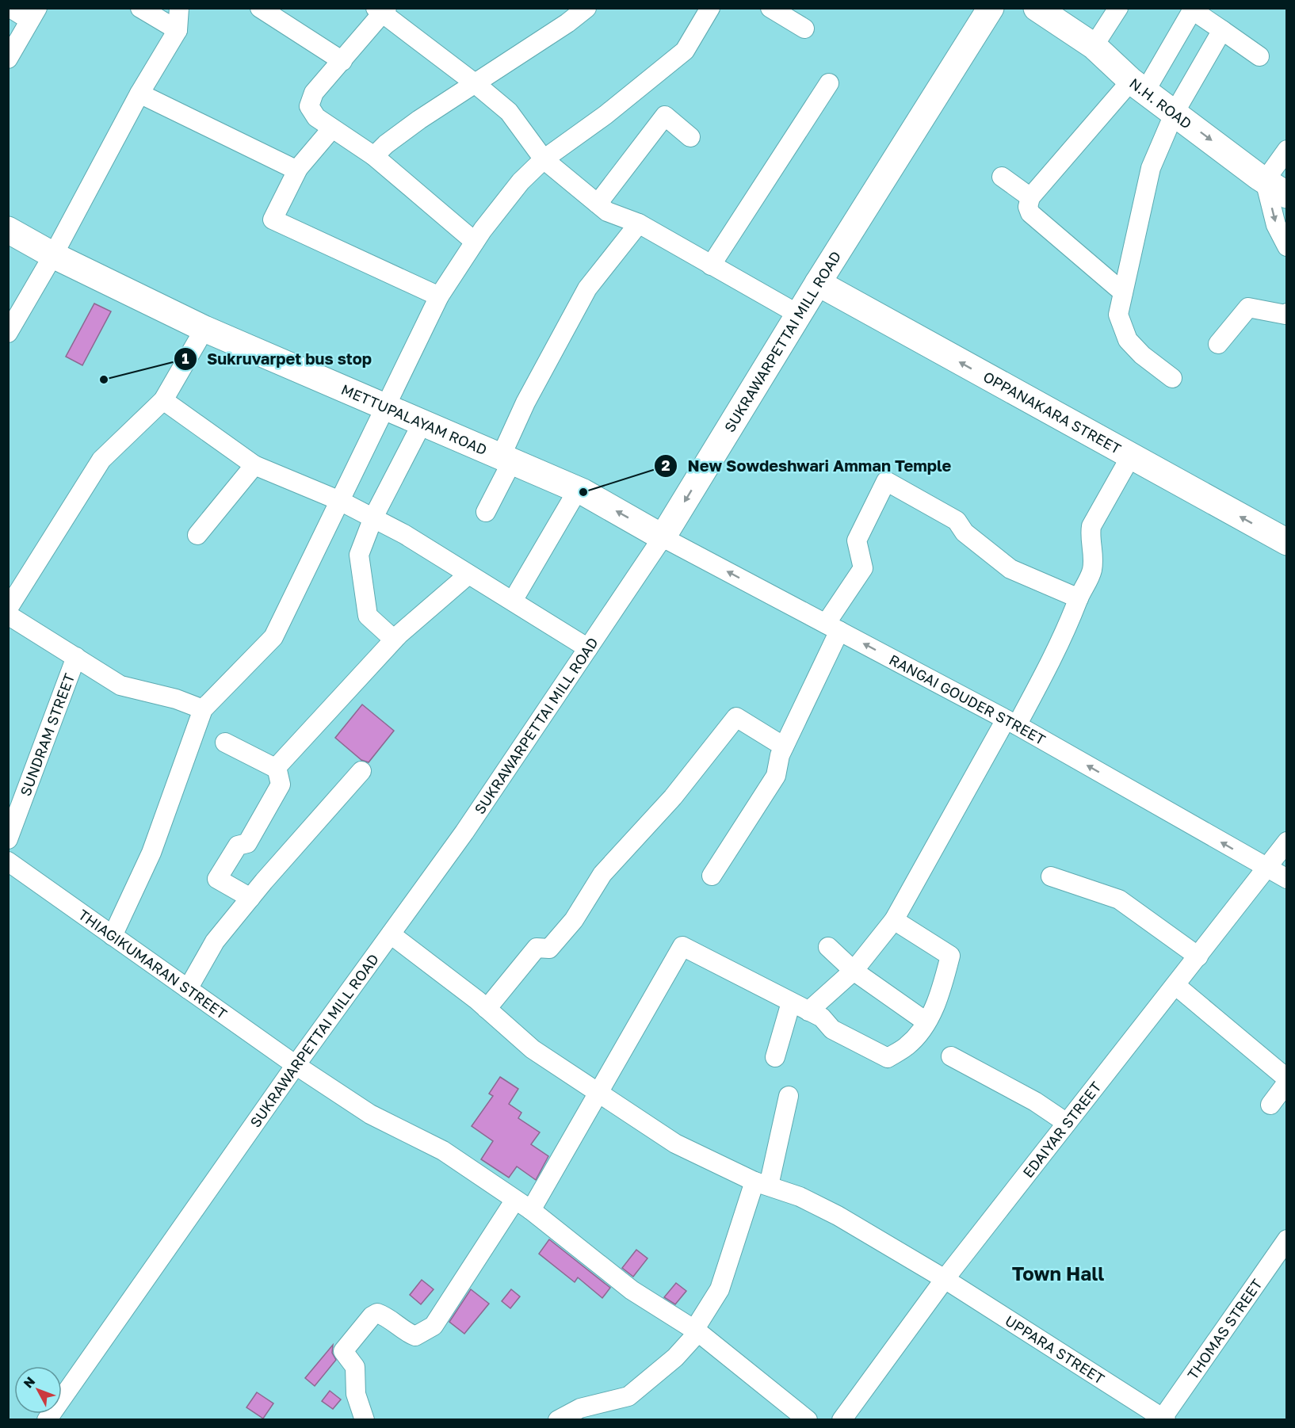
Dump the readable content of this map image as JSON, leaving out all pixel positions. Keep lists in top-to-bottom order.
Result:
{
  "streets": {
    "highway": [
      "N.H. ROAD",
      "SUKRAWARPETTAI MILL ROAD",
      "OPPANAKARA STREET",
      "METTUPALAYAM ROAD"
    ],
    "street": [
      "RANGAI GOUDER STREET",
      "SUNDRAM STREET",
      "THIAGIKUMARAN STREET",
      "EDAIYAR STREET",
      "THOMAS STREET",
      "UPPARA STREET"
    ]
  },
  "crossings": [
    ["SUKRAWARPETTAI MILL ROAD", "OPPANAKARA STREET"],
    ["SUKRAWARPETTAI MILL ROAD", "METTUPALAYAM ROAD"],
    ["SUKRAWARPETTAI MILL ROAD", "RANGAI GOUDER STREET"],
    ["SUKRAWARPETTAI MILL ROAD", "THIAGIKUMARAN STREET"],
    ["SUKRAWARPETTAI MILL ROAD", "UPPARA STREET"],
    ["METTUPALAYAM ROAD", "RANGAI GOUDER STREET"],
    ["RANGAI GOUDER STREET", "EDAIYAR STREET"],
    ["EDAIYAR STREET", "UPPARA STREET"],
    ["THOMAS STREET", "UPPARA STREET"]
  ],
  "one_way": ["N.H. ROAD", "OPPANAKARA STREET", "RANGAI GOUDER STREET"],
  "districts": ["Town Hall"],
  "places": ["Sukruvarpet bus stop", "New Sowdeshwari Amman Temple"],
  "north": "top left"
}
